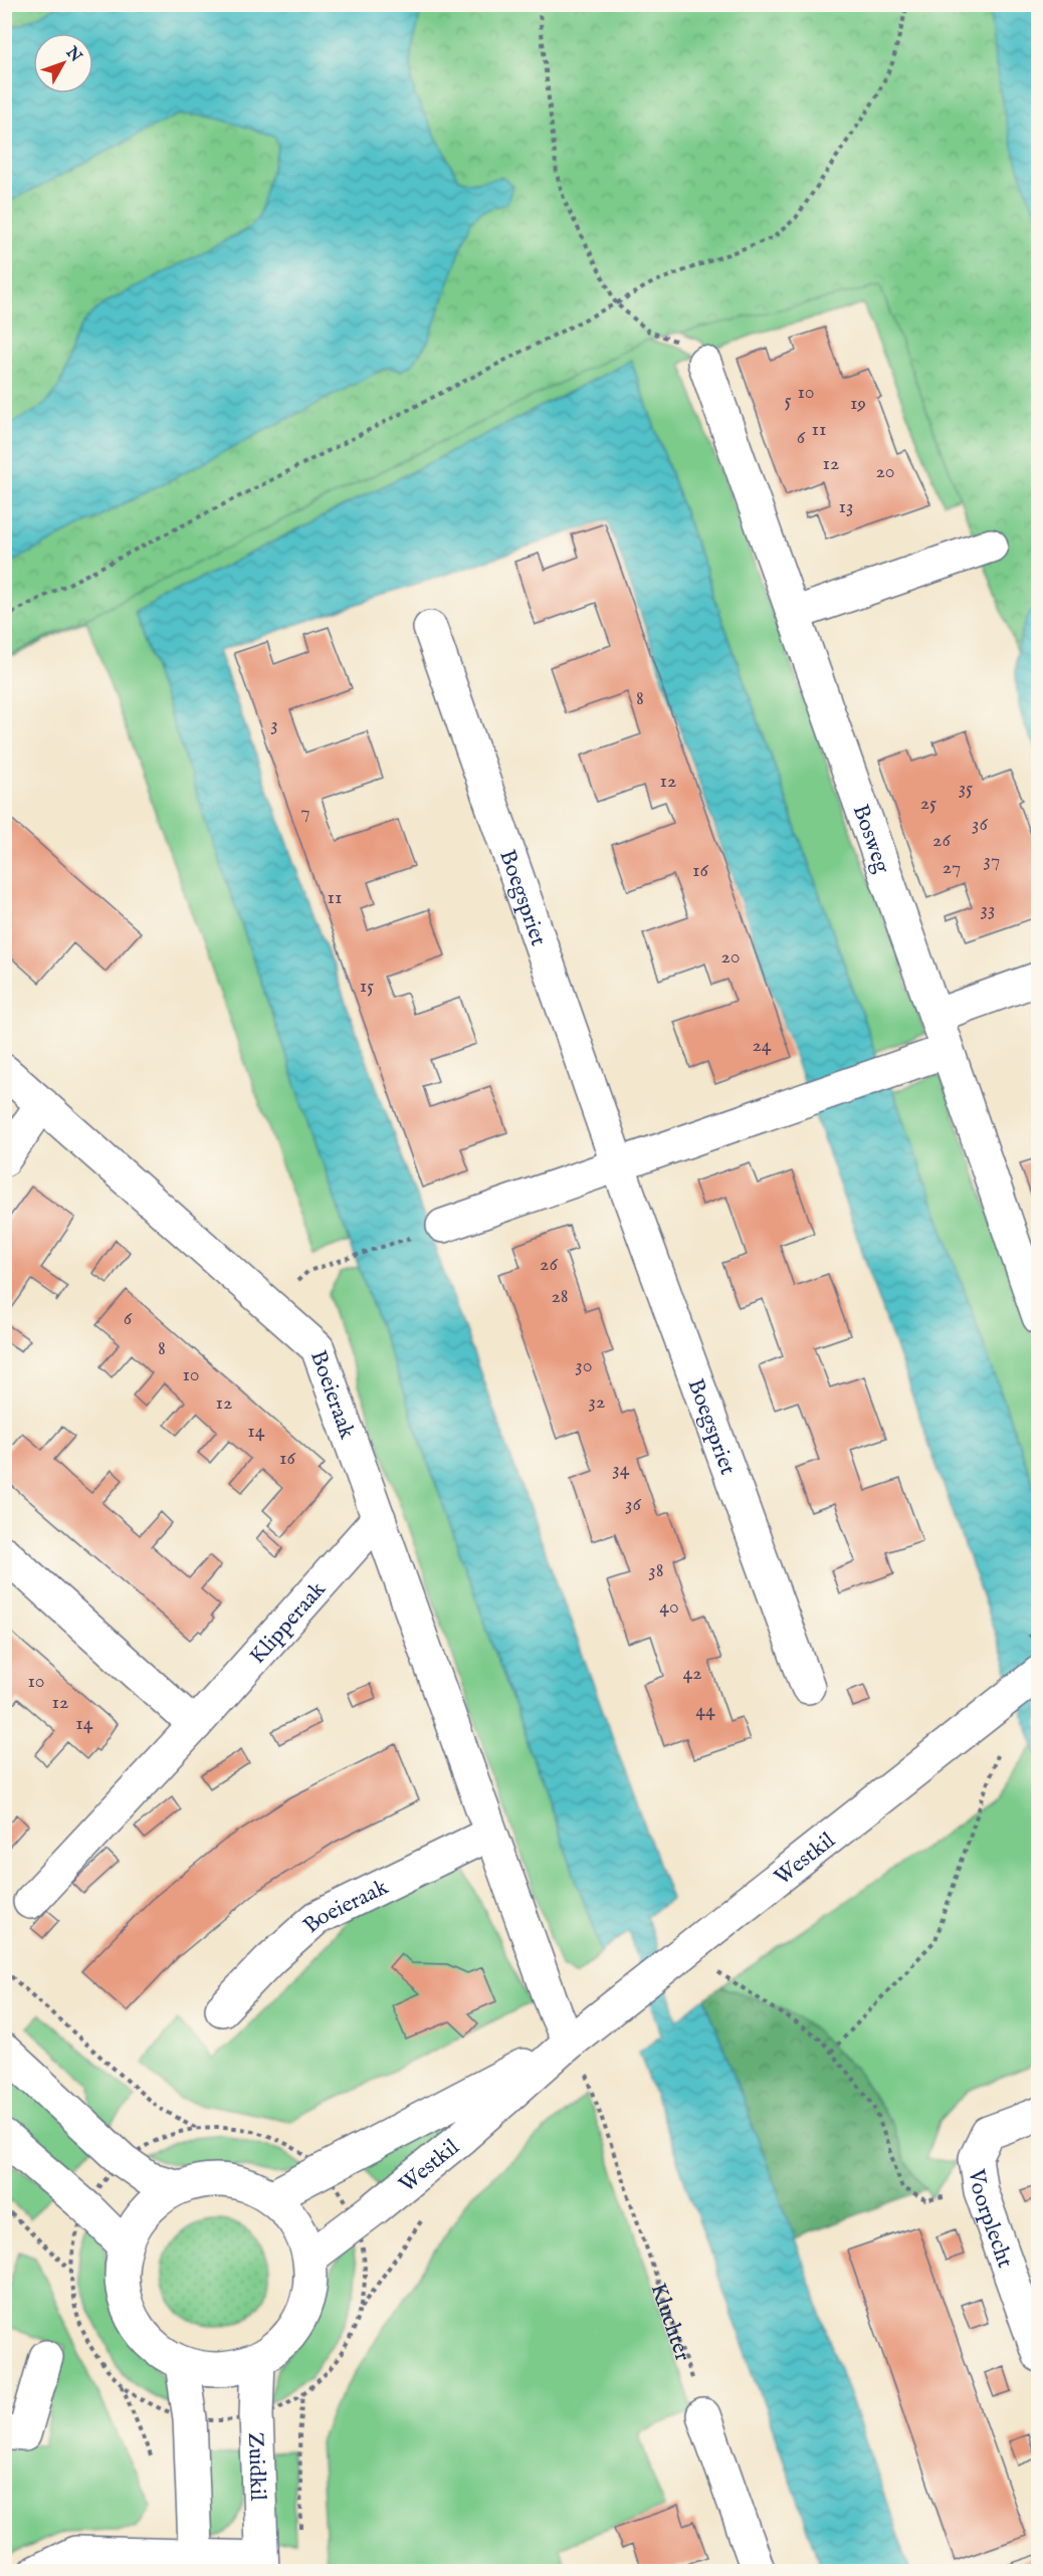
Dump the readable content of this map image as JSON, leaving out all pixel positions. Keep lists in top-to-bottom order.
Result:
{
  "streets": {
    "street": [
      "Bosweg",
      "Boegspriet",
      "Boeieraak",
      "Klipperaak",
      "Westkil",
      "Voorplecht",
      "Zuidkil"
    ],
    "path": ["Kluchter"]
  },
  "crossings": [
    ["Boeieraak", "Klipperaak"],
    ["Boeieraak", "Westkil"],
    ["Boeieraak", "Kluchter"],
    ["Westkil", "Kluchter"],
    ["Westkil", "Zuidkil"]
  ],
  "house_numbers": [
    "10",
    "5",
    "19",
    "11",
    "6",
    "12",
    "20",
    "13",
    "8",
    "3",
    "12",
    "35",
    "25",
    "7",
    "36",
    "26",
    "37",
    "27",
    "16",
    "11",
    "33",
    "20",
    "15",
    "24",
    "26",
    "28",
    "6",
    "8",
    "30",
    "10",
    "32",
    "12",
    "14",
    "16",
    "34",
    "36",
    "38",
    "40",
    "42",
    "10",
    "12",
    "44",
    "14"
  ],
  "north": "top right"
}
